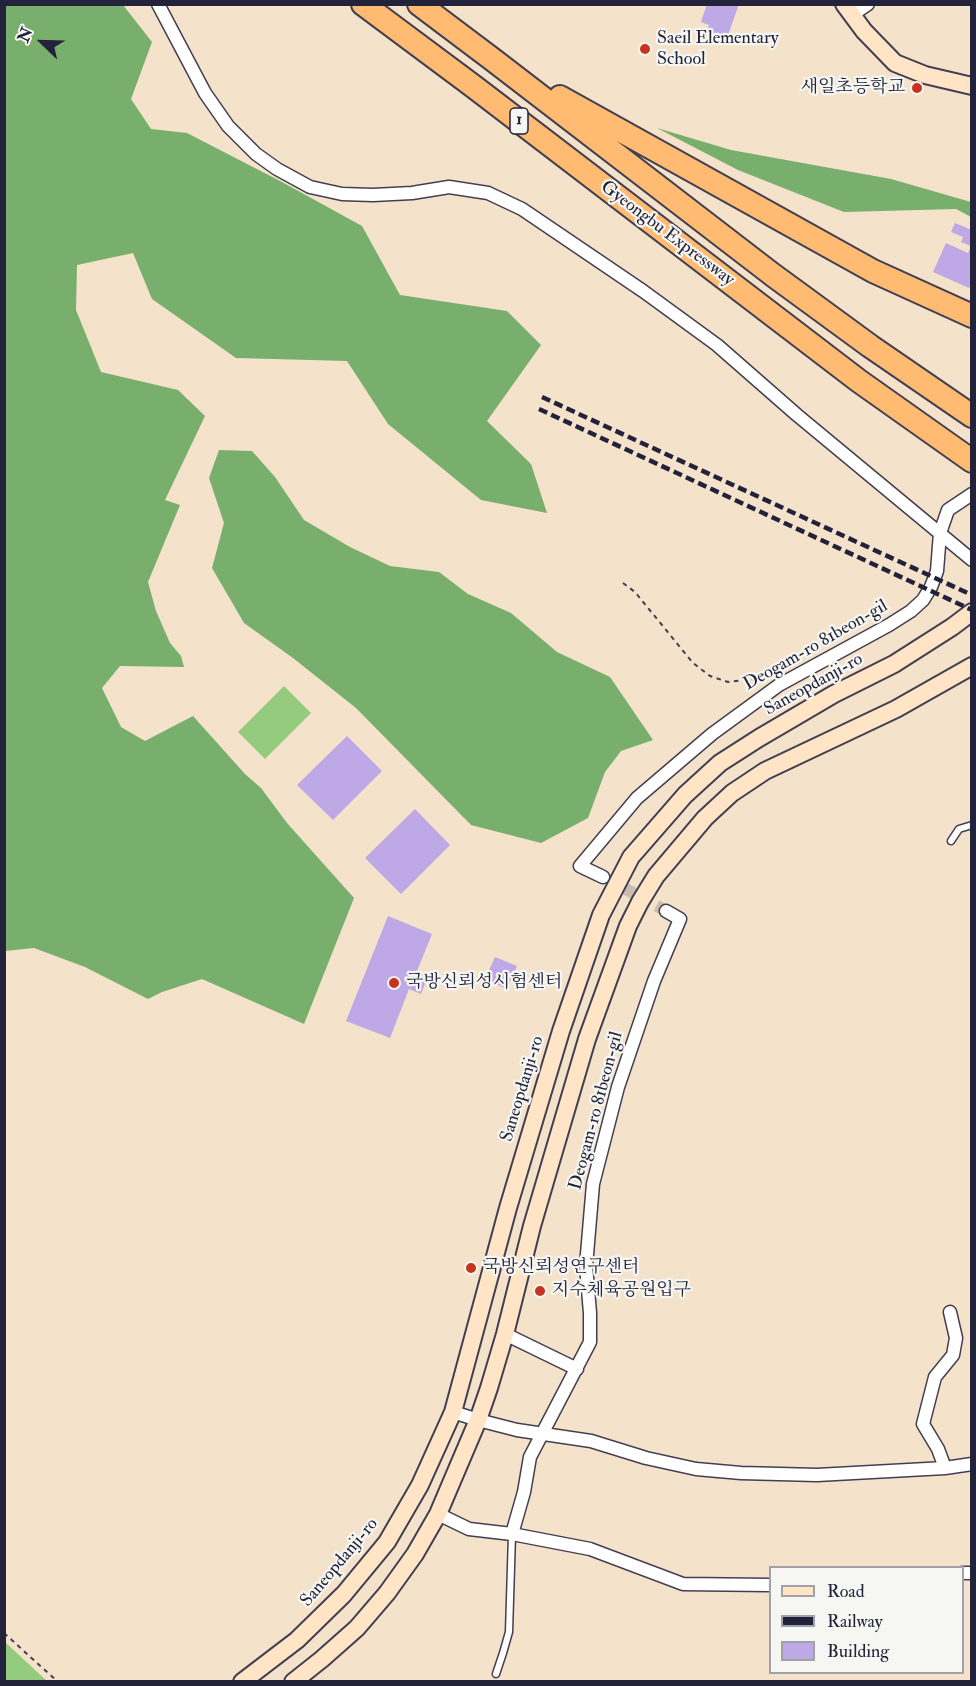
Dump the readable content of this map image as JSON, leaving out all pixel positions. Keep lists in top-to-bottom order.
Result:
{
  "streets": {
    "highway": ["1", "Gyeongbu Expressway"],
    "main road": ["Saneopdanji-ro"],
    "street": ["Deogam-ro 81beon-gil"]
  },
  "places": [
    "Saeil Elementary School",
    "새일초등학교",
    "국방신뢰성시험센터",
    "국방신뢰성연구센터",
    "지수체육공원입구"
  ],
  "legend": ["Road", "Railway", "Building"],
  "north": "top left"
}
